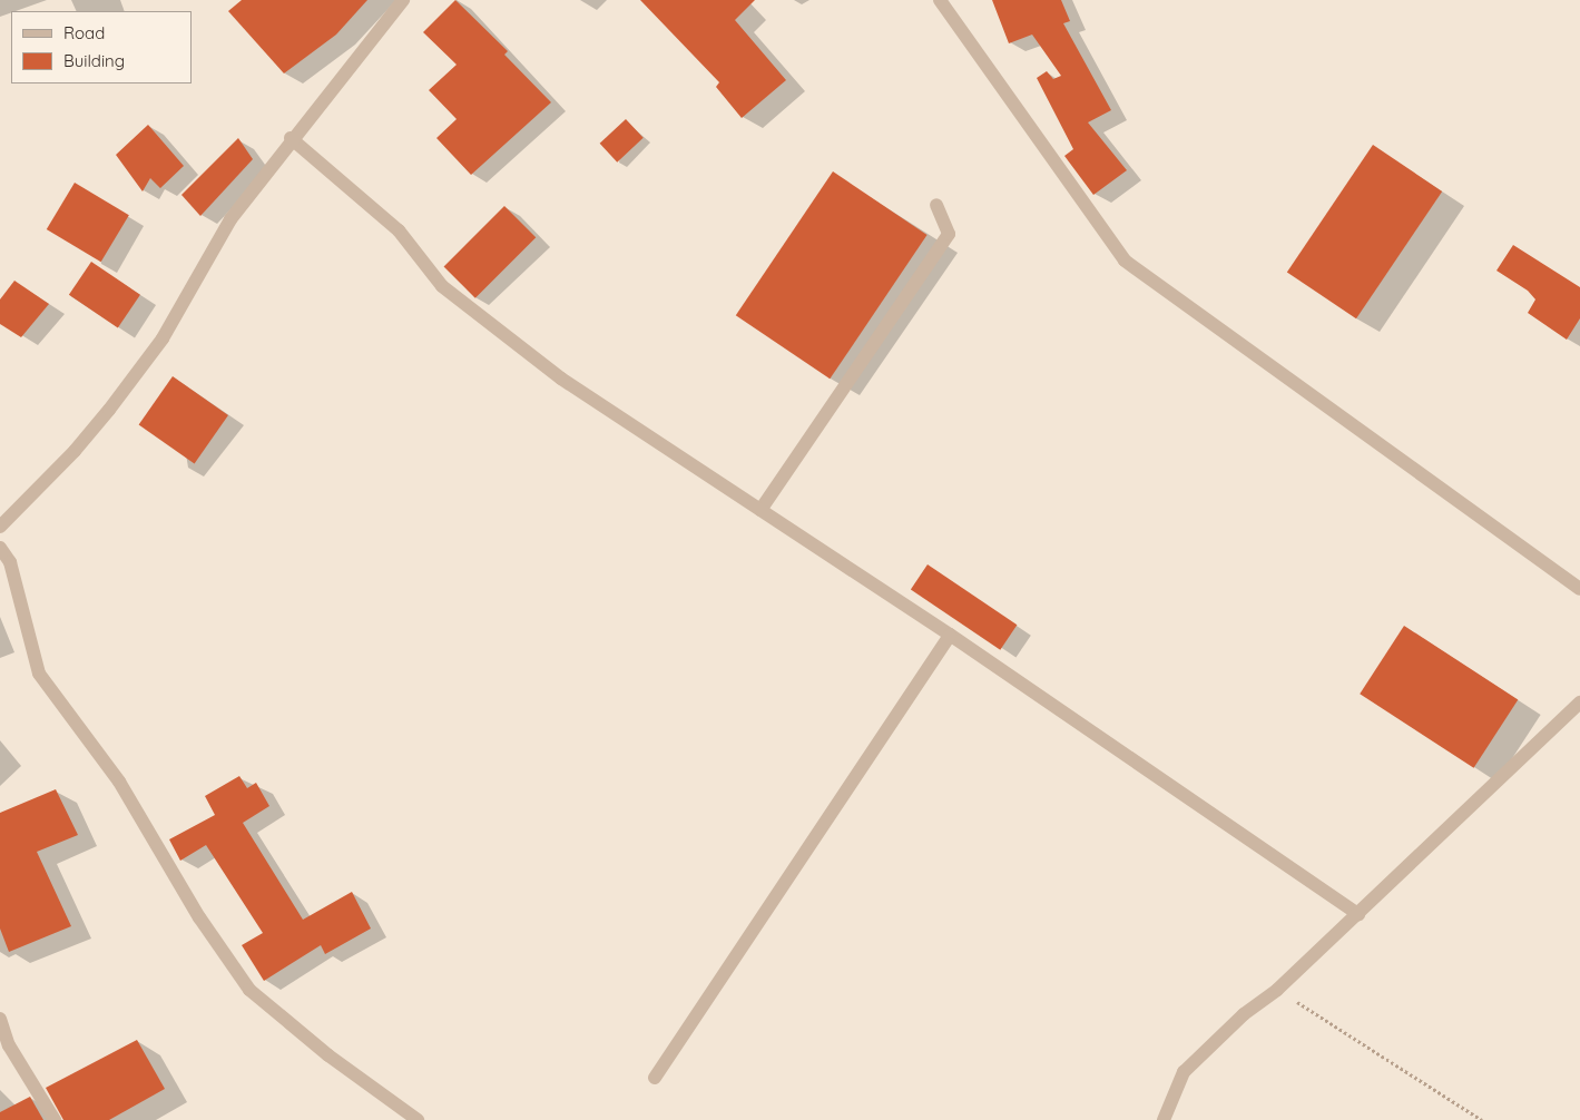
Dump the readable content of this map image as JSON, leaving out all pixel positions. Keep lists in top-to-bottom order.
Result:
{
  "legend": ["Road", "Building"]
}
